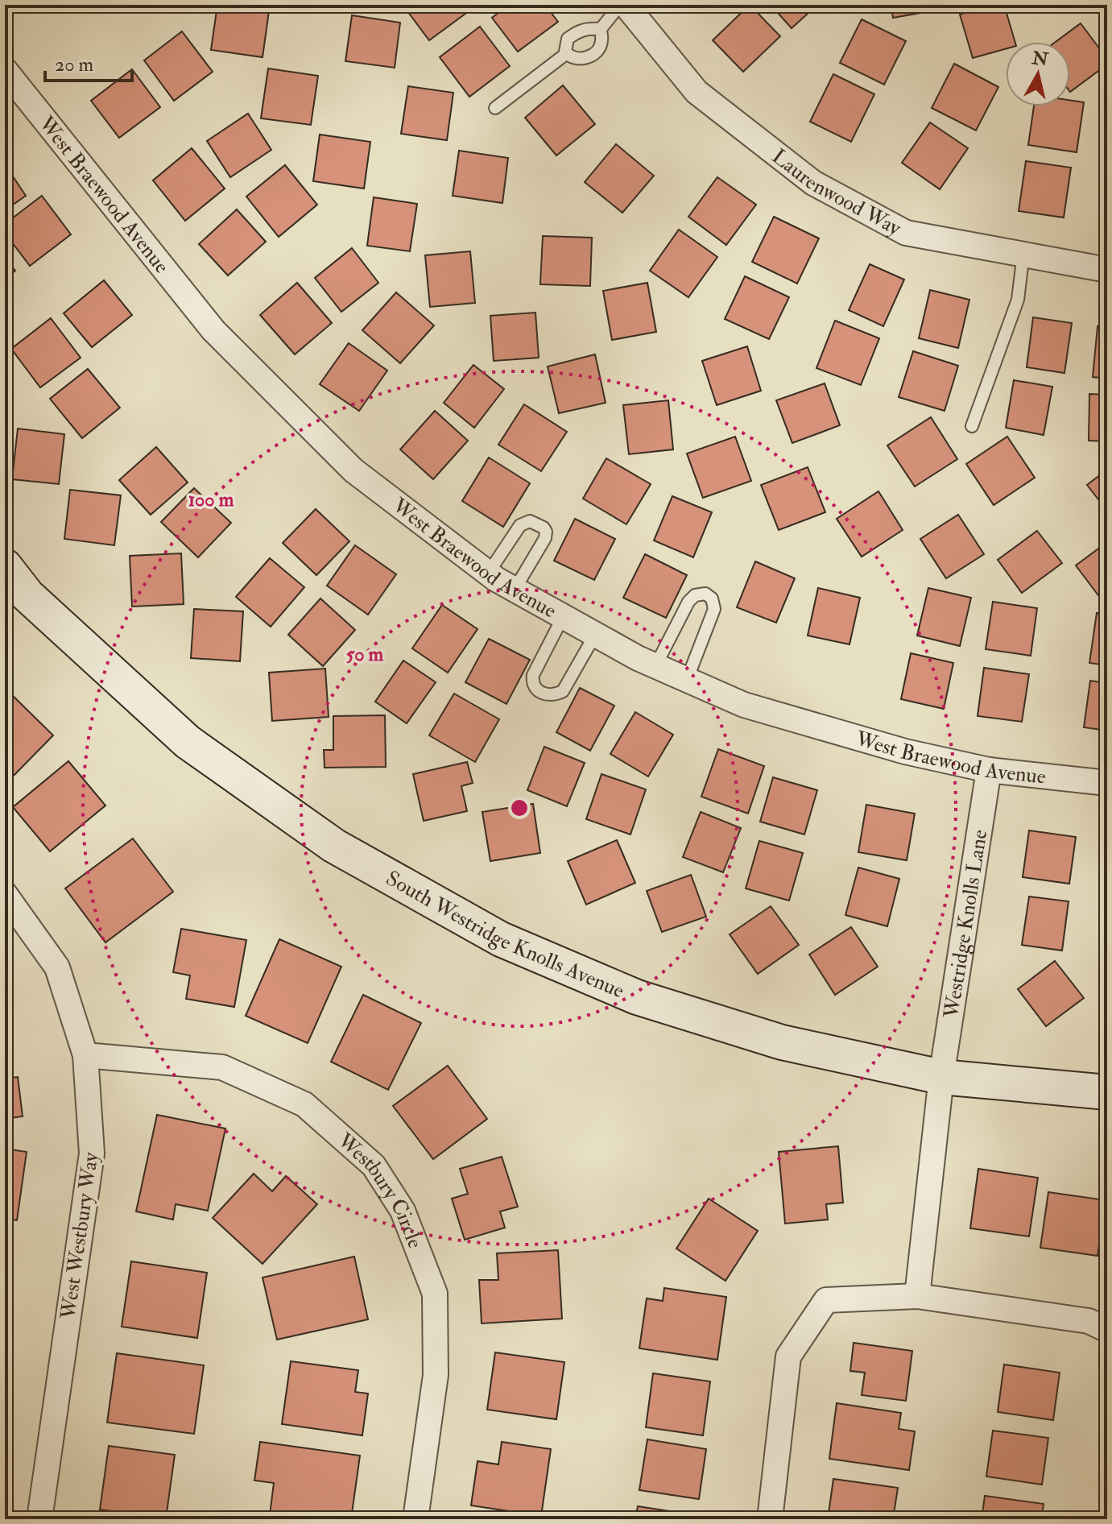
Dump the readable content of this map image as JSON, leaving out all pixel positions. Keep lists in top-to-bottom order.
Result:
{
  "streets": {
    "street": [
      "Laurenwood Way",
      "West Braewood Avenue",
      "Westridge Knolls Lane",
      "South Westridge Knolls Avenue",
      "Westbury Circle",
      "West Westbury Way"
    ]
  },
  "crossings": [
    ["West Braewood Avenue", "Westridge Knolls Lane"],
    ["Westridge Knolls Lane", "South Westridge Knolls Avenue"],
    ["Westbury Circle", "West Westbury Way"]
  ],
  "scale_bar": "20 m",
  "north": "top",
  "rings": ["100 m", "50 m"]
}
